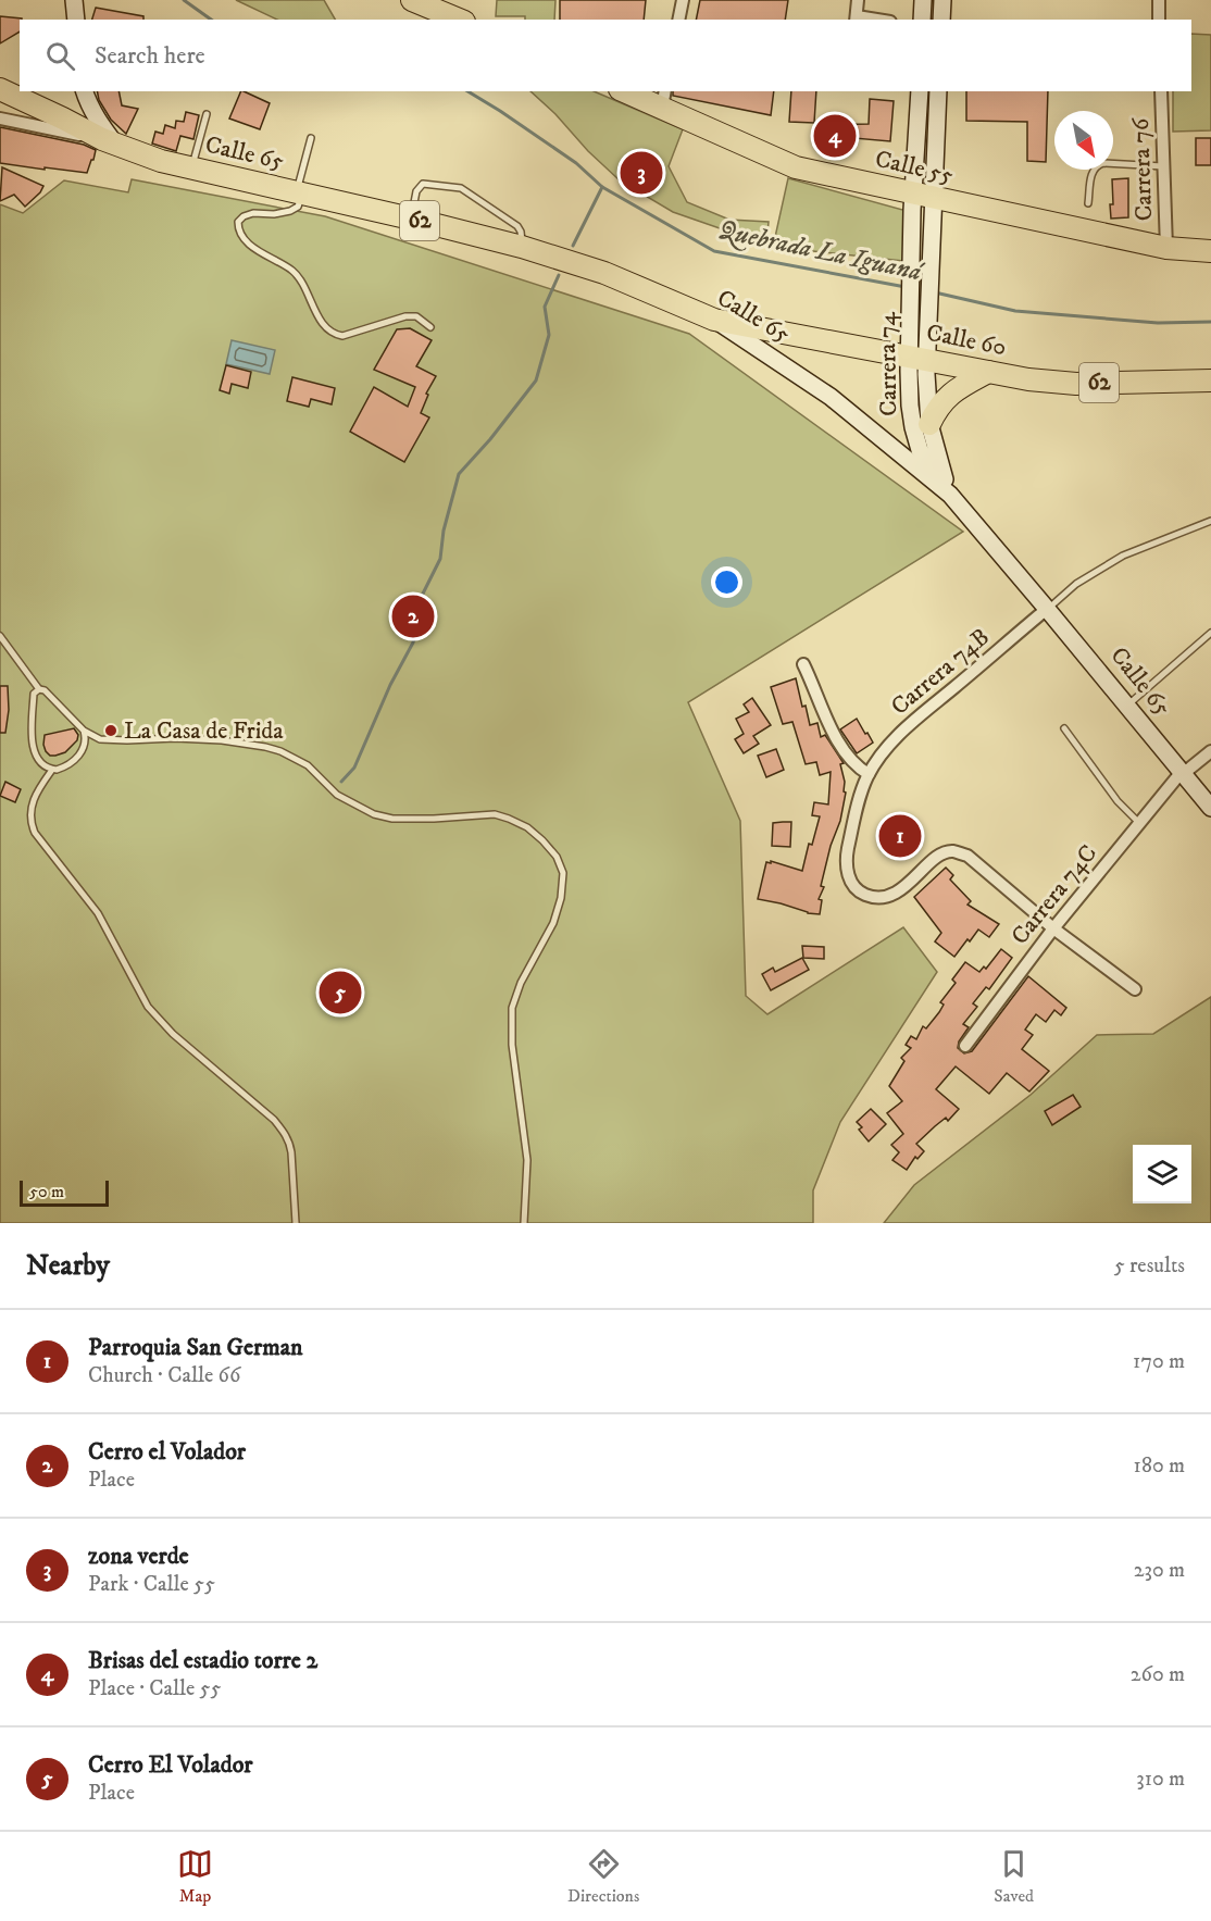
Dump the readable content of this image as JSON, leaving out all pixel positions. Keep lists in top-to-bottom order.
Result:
{
  "streets": {
    "highway": [
      "Calle 65",
      "Calle 55",
      "62",
      "Calle 60"
    ],
    "street": [
      "Carrera 76",
      "Carrera 74",
      "Carrera 74B",
      "Carrera 74C"
    ]
  },
  "crossings": [
    ["Calle 65", "62"],
    ["Calle 65", "Calle 60"],
    ["Calle 65", "Carrera 74"],
    ["Calle 65", "Carrera 74B"],
    ["Calle 65", "Carrera 74C"],
    ["Calle 55", "Carrera 76"],
    ["Calle 55", "Carrera 74"],
    ["Calle 60", "Carrera 74"],
    ["Carrera 74B", "Carrera 74C"]
  ],
  "water": ["Quebrada La Iguaná"],
  "places": ["La Casa de Frida"],
  "scale_bar": "50 m",
  "north": "bottom right",
  "page": {
    "search": "Search here",
    "pins": [
      "4",
      "3",
      "2",
      "1",
      "5"
    ],
    "scale": "50 m",
    "heading": ["Nearby", "5 results"],
    "list": [
      {
        "mark": "1",
        "name": "Parroquia San German",
        "note": "Church · Calle 66",
        "value": "170 m"
      },
      {
        "mark": "2",
        "name": "Cerro el Volador",
        "note": "Place",
        "value": "180 m"
      },
      {
        "mark": "3",
        "name": "zona verde",
        "note": "Park · Calle 55",
        "value": "230 m"
      },
      {
        "mark": "4",
        "name": "Brisas del estadio torre 2",
        "note": "Place · Calle 55",
        "value": "260 m"
      },
      {
        "mark": "5",
        "name": "Cerro El Volador",
        "note": "Place",
        "value": "310 m"
      }
    ],
    "nav": ["Map", "Directions", "Saved"]
  }
}
